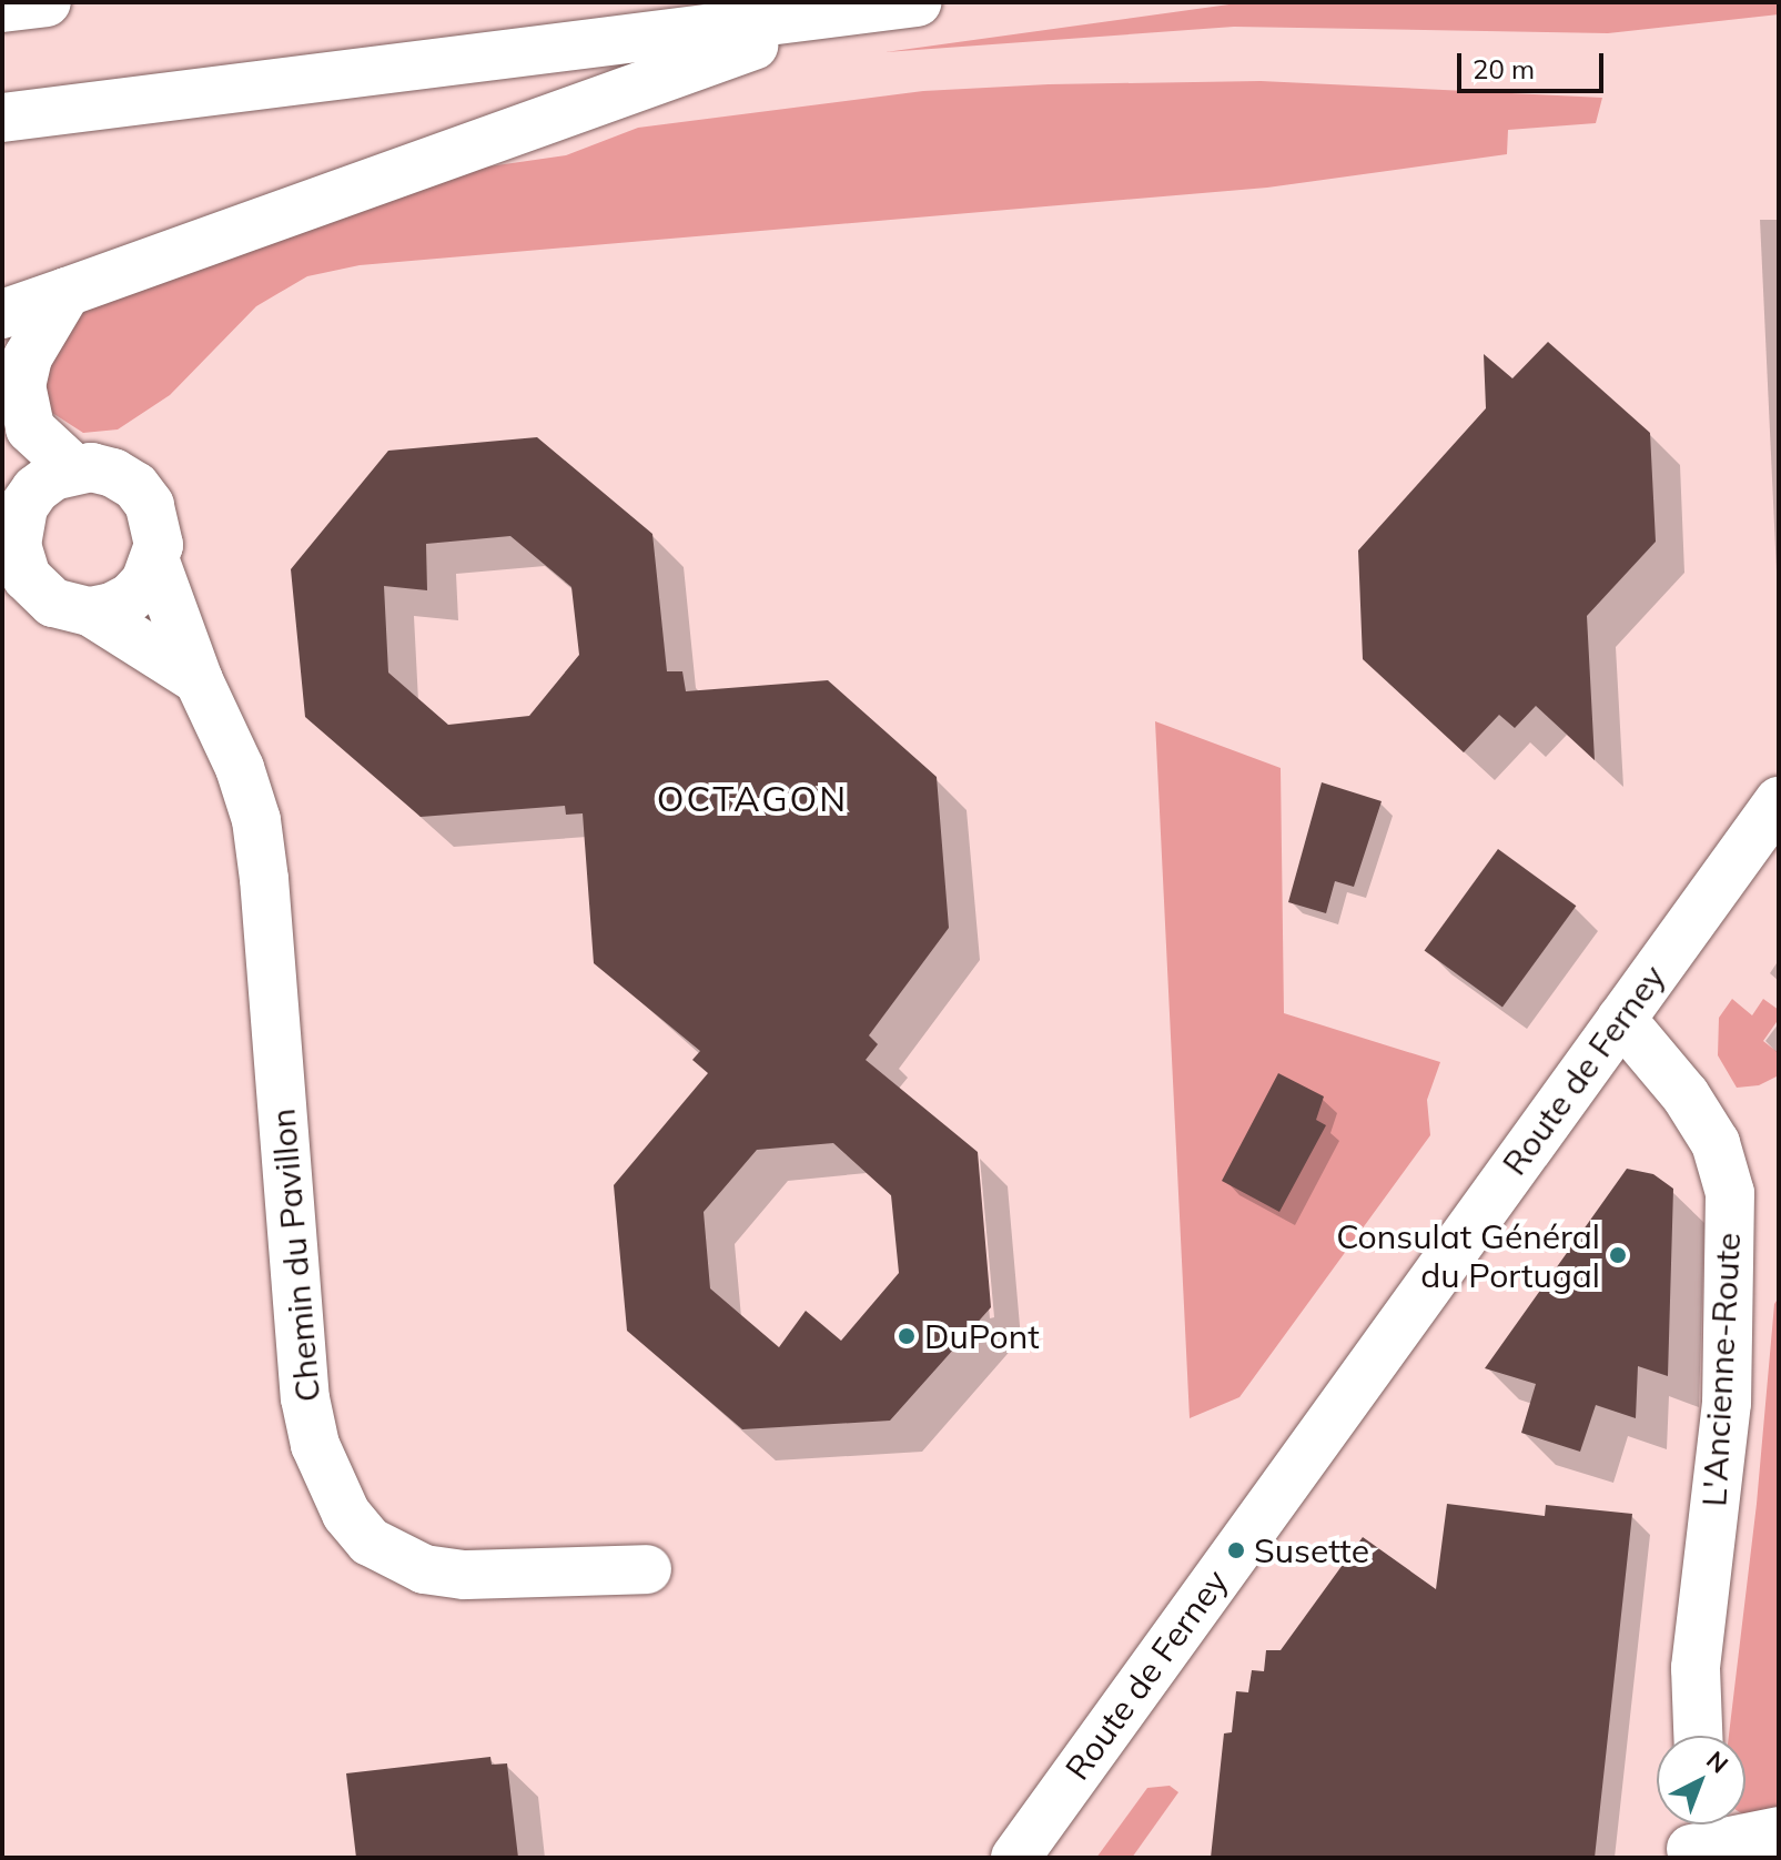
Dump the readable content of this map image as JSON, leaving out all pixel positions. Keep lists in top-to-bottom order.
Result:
{
  "streets": {
    "main road": ["Route de Ferney", "Chemin du Pavillon", "L'Ancienne-Route"]
  },
  "crossings": [
    ["Route de Ferney", "L'Ancienne-Route"]
  ],
  "districts": ["OCTAGON"],
  "places": ["Consulat Général du Portugal", "DuPont", "Susette"],
  "scale_bar": "20 m",
  "north": "top right"
}
